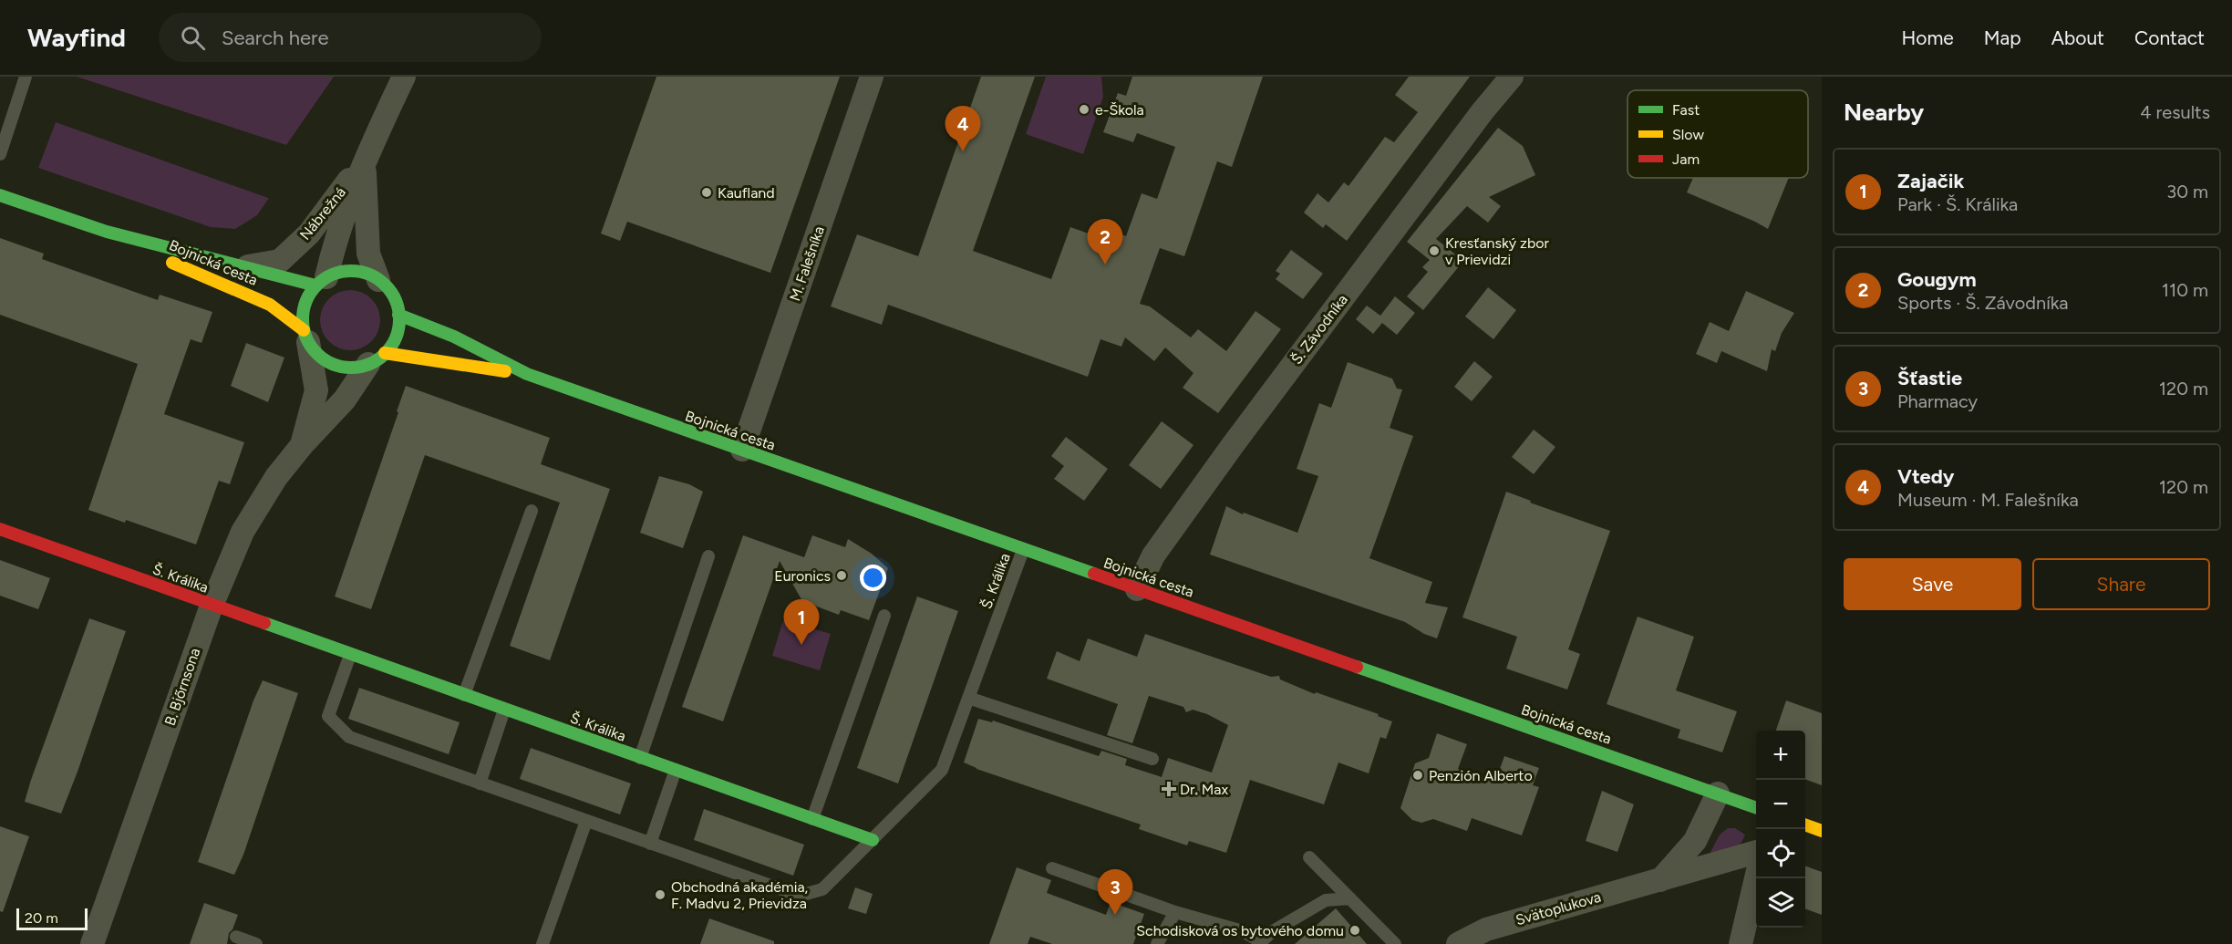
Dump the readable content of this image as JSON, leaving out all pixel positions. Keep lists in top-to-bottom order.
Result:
{
  "streets": {
    "street": [
      "Nábrežná",
      "Bojnická cesta",
      "M. Falešníka",
      "Š. Závodníka",
      "Š. Králika",
      "B. Bjőrnsona",
      "Svätoplukova"
    ]
  },
  "crossings": [
    ["Nábrežná", "Bojnická cesta"],
    ["Nábrežná", "B. Bjőrnsona"],
    ["Bojnická cesta", "M. Falešníka"],
    ["Bojnická cesta", "Š. Závodníka"],
    ["Bojnická cesta", "Š. Králika"],
    ["Bojnická cesta", "B. Bjőrnsona"],
    ["Š. Králika", "B. Bjőrnsona"]
  ],
  "places": {
    "other": [
      "e-Škola",
      "Kaufland",
      "Kresťanský zbor v Prievidzi",
      "Euronics",
      "Penzión Alberto",
      "Obchodná akadémia, F. Madvu 2, Prievidza",
      "Schodisková os bytového domu"
    ],
    "health": ["Dr. Max"]
  },
  "legend": ["Fast", "Slow", "Jam"],
  "scale_bar": "20 m",
  "page": {
    "header": "Wayfind",
    "search": "Search here",
    "nav": [
      "Home",
      "Map",
      "About",
      "Contact"
    ],
    "heading": ["Nearby", "4 results"],
    "pins": [
      "4",
      "2",
      "1",
      "3"
    ],
    "list": [
      {
        "mark": "1",
        "name": "Zajačik",
        "note": "Park · Š. Králika",
        "value": "30 m"
      },
      {
        "mark": "2",
        "name": "Gougym",
        "note": "Sports · Š. Závodníka",
        "value": "110 m"
      },
      {
        "mark": "3",
        "name": "Šťastie",
        "note": "Pharmacy",
        "value": "120 m"
      },
      {
        "mark": "4",
        "name": "Vtedy",
        "note": "Museum · M. Falešníka",
        "value": "120 m"
      }
    ],
    "buttons": ["Save", "Share"],
    "map_buttons": ["+", "−"],
    "scale": "20 m"
  }
}
